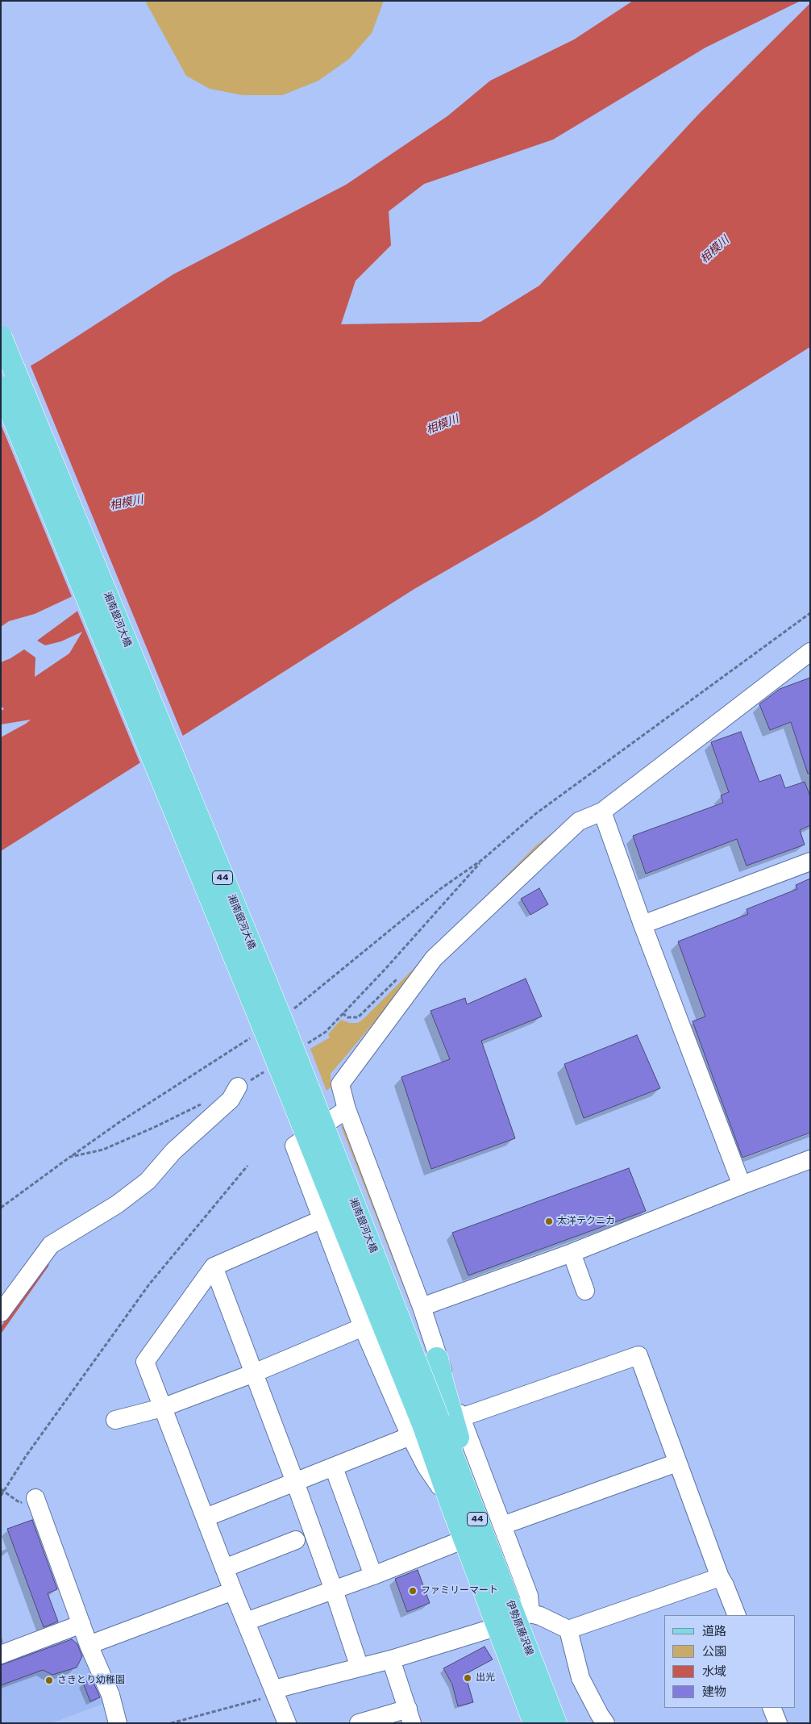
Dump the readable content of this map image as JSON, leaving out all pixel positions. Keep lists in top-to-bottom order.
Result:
{
  "streets": {
    "main road": ["湘南銀河大橋", "44", "伊勢原藤沢線"]
  },
  "crossings": [
    ["湘南銀河大橋", "伊勢原藤沢線"]
  ],
  "water": ["相模川"],
  "places": [
    "太洋テクニカ",
    "ファミリーマート",
    "出光",
    "さきとり幼稚園"
  ],
  "legend": [
    "道路",
    "公園",
    "水域",
    "建物"
  ]
}
